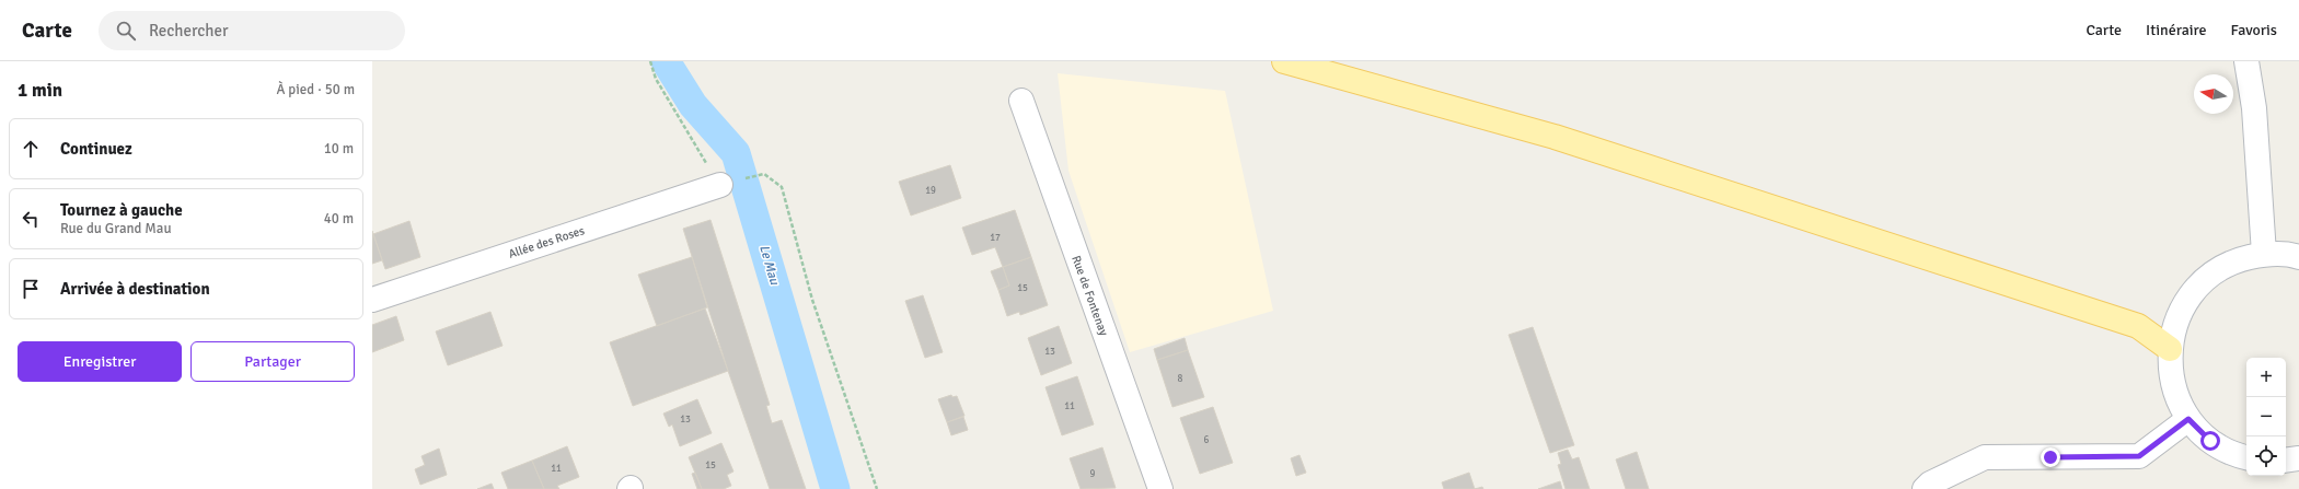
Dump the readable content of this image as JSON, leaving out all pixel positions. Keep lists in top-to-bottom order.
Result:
{
  "streets": {
    "street": ["Allée des Roses", "Rue de Fontenay"]
  },
  "water": ["Le Mau"],
  "house_numbers": [
    "19",
    "17",
    "15",
    "13",
    "8",
    "11",
    "13",
    "6",
    "15",
    "11",
    "9"
  ],
  "north": "left",
  "page": {
    "header": "Carte",
    "search": "Rechercher",
    "nav": ["Carte", "Itinéraire", "Favoris"],
    "heading": ["1 min", "À pied · 50 m"],
    "list": [
      ["Continuez", "10 m"],
      ["Tournez à gauche", "Rue du Grand Mau", "40 m"],
      "Arrivée à destination"
    ],
    "buttons": ["Enregistrer", "Partager"],
    "map_buttons": ["+", "−"]
  }
}
